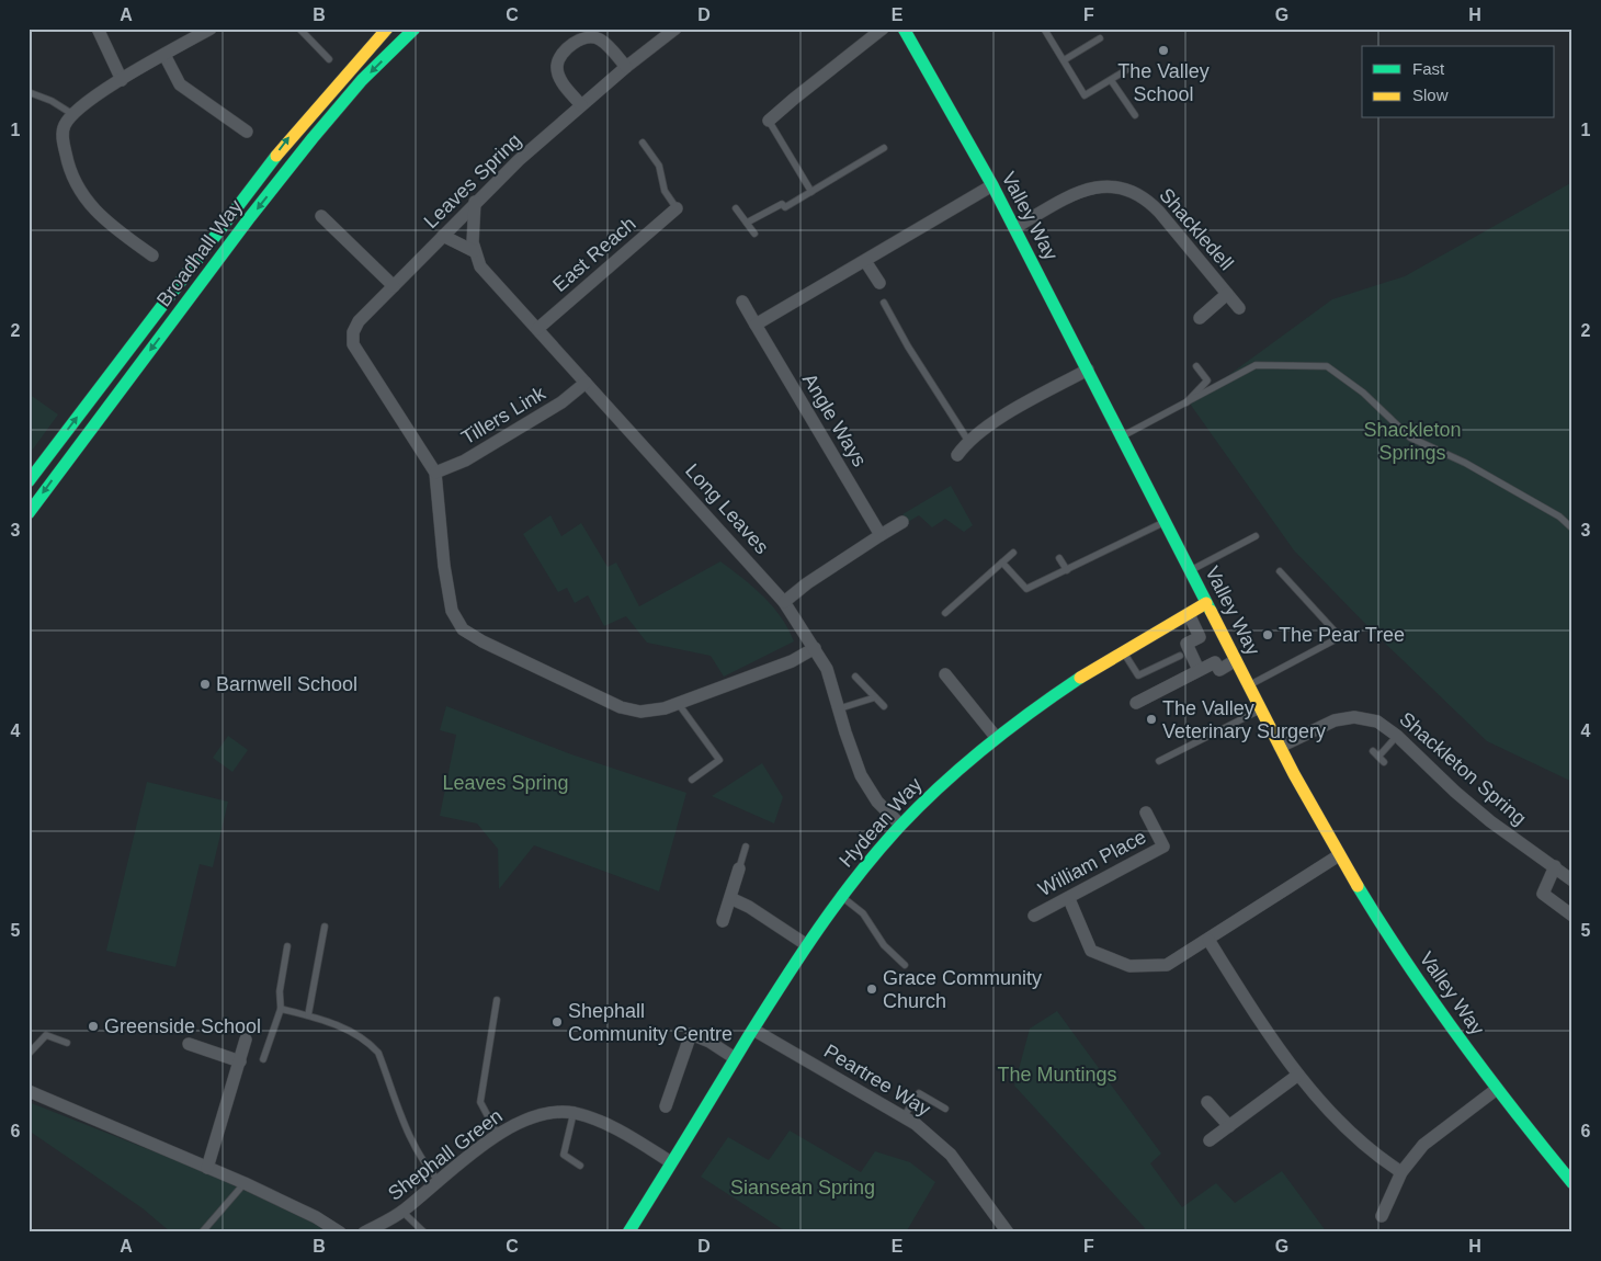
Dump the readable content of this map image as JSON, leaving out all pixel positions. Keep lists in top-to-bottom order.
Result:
{
  "streets": {
    "main road": ["Valley Way", "Broadhall Way", "Hydean Way"],
    "street": [
      "Leaves Spring",
      "Shackledell",
      "East Reach",
      "Tillers Link",
      "Angle Ways",
      "Long Leaves",
      "Shackleton Spring",
      "William Place",
      "Peartree Way",
      "Shephall Green"
    ]
  },
  "crossings": [
    ["Leaves Spring", "Tillers Link"],
    ["Leaves Spring", "Long Leaves"],
    ["Valley Way", "Shackledell"],
    ["Valley Way", "Shackleton Spring"],
    ["Valley Way", "Hydean Way"],
    ["East Reach", "Long Leaves"],
    ["Tillers Link", "Long Leaves"],
    ["Long Leaves", "Hydean Way"],
    ["Hydean Way", "Peartree Way"],
    ["Hydean Way", "Shephall Green"]
  ],
  "parks": [
    "Shackleton Springs",
    "Leaves Spring",
    "The Muntings",
    "Siansean Spring"
  ],
  "places": [
    "The Valley School",
    "The Pear Tree",
    "Barnwell School",
    "The Valley Veterinary Surgery",
    "Grace Community Church",
    "Shephall Community Centre",
    "Greenside School"
  ],
  "legend": ["Fast", "Slow"],
  "grid": {
    "columns": [
      "A",
      "B",
      "C",
      "D",
      "E",
      "F",
      "G",
      "H"
    ],
    "rows": [
      "1",
      "2",
      "3",
      "4",
      "5",
      "6"
    ]
  }
}
